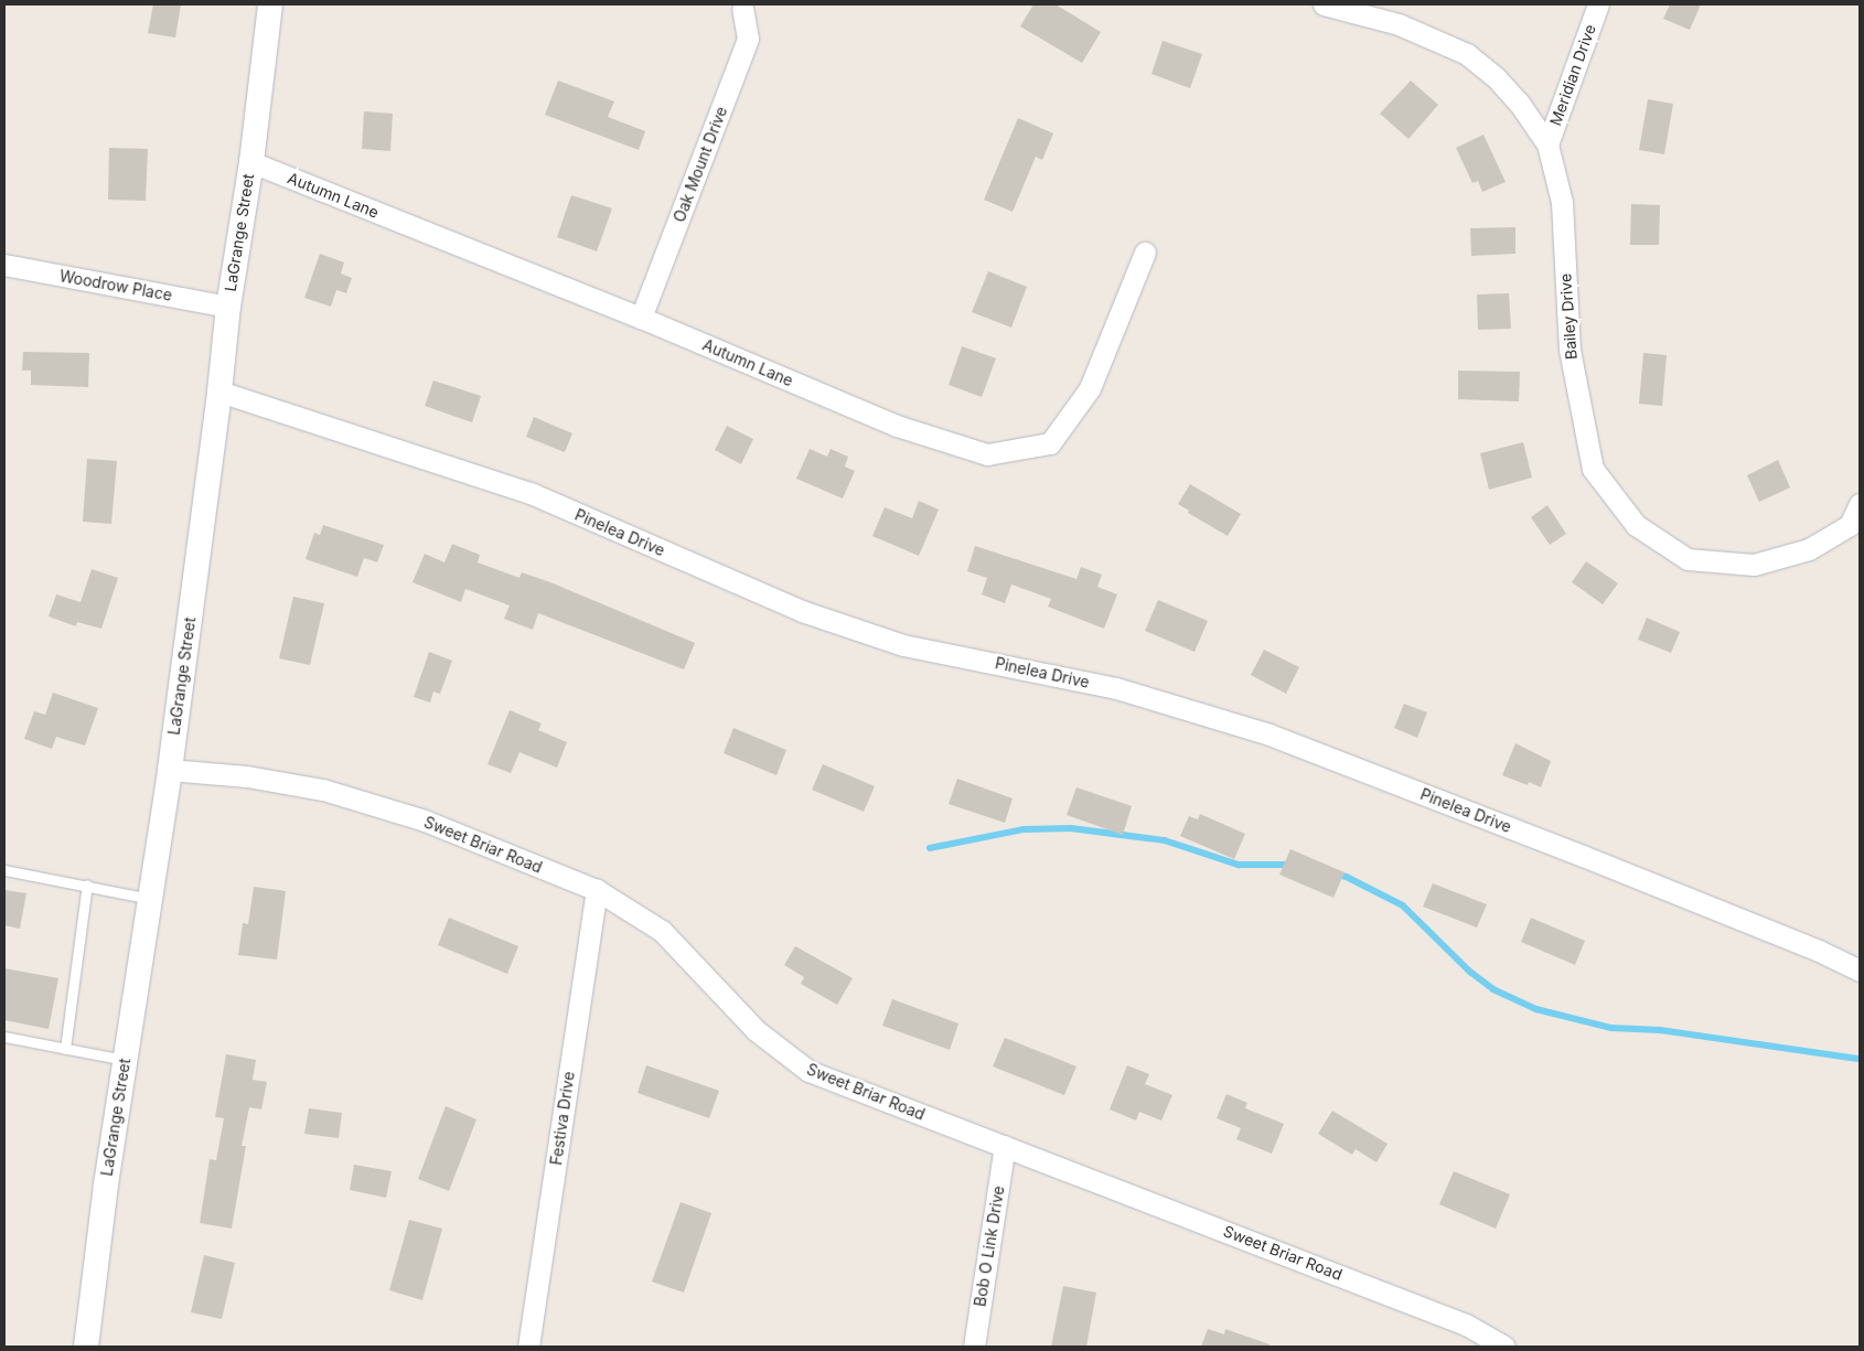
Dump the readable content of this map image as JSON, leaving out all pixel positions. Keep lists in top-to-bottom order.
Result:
{
  "streets": {
    "street": [
      "Meridian Drive",
      "Oak Mount Drive",
      "Autumn Lane",
      "LaGrange Street",
      "Woodrow Place",
      "Bailey Drive",
      "Pinelea Drive",
      "Sweet Briar Road",
      "Festiva Drive",
      "Bob O Link Drive"
    ]
  },
  "crossings": [
    ["Meridian Drive", "Bailey Drive"],
    ["Oak Mount Drive", "Autumn Lane"],
    ["Autumn Lane", "LaGrange Street"],
    ["LaGrange Street", "Woodrow Place"],
    ["LaGrange Street", "Pinelea Drive"],
    ["LaGrange Street", "Sweet Briar Road"],
    ["Sweet Briar Road", "Festiva Drive"],
    ["Sweet Briar Road", "Bob O Link Drive"]
  ]
}
